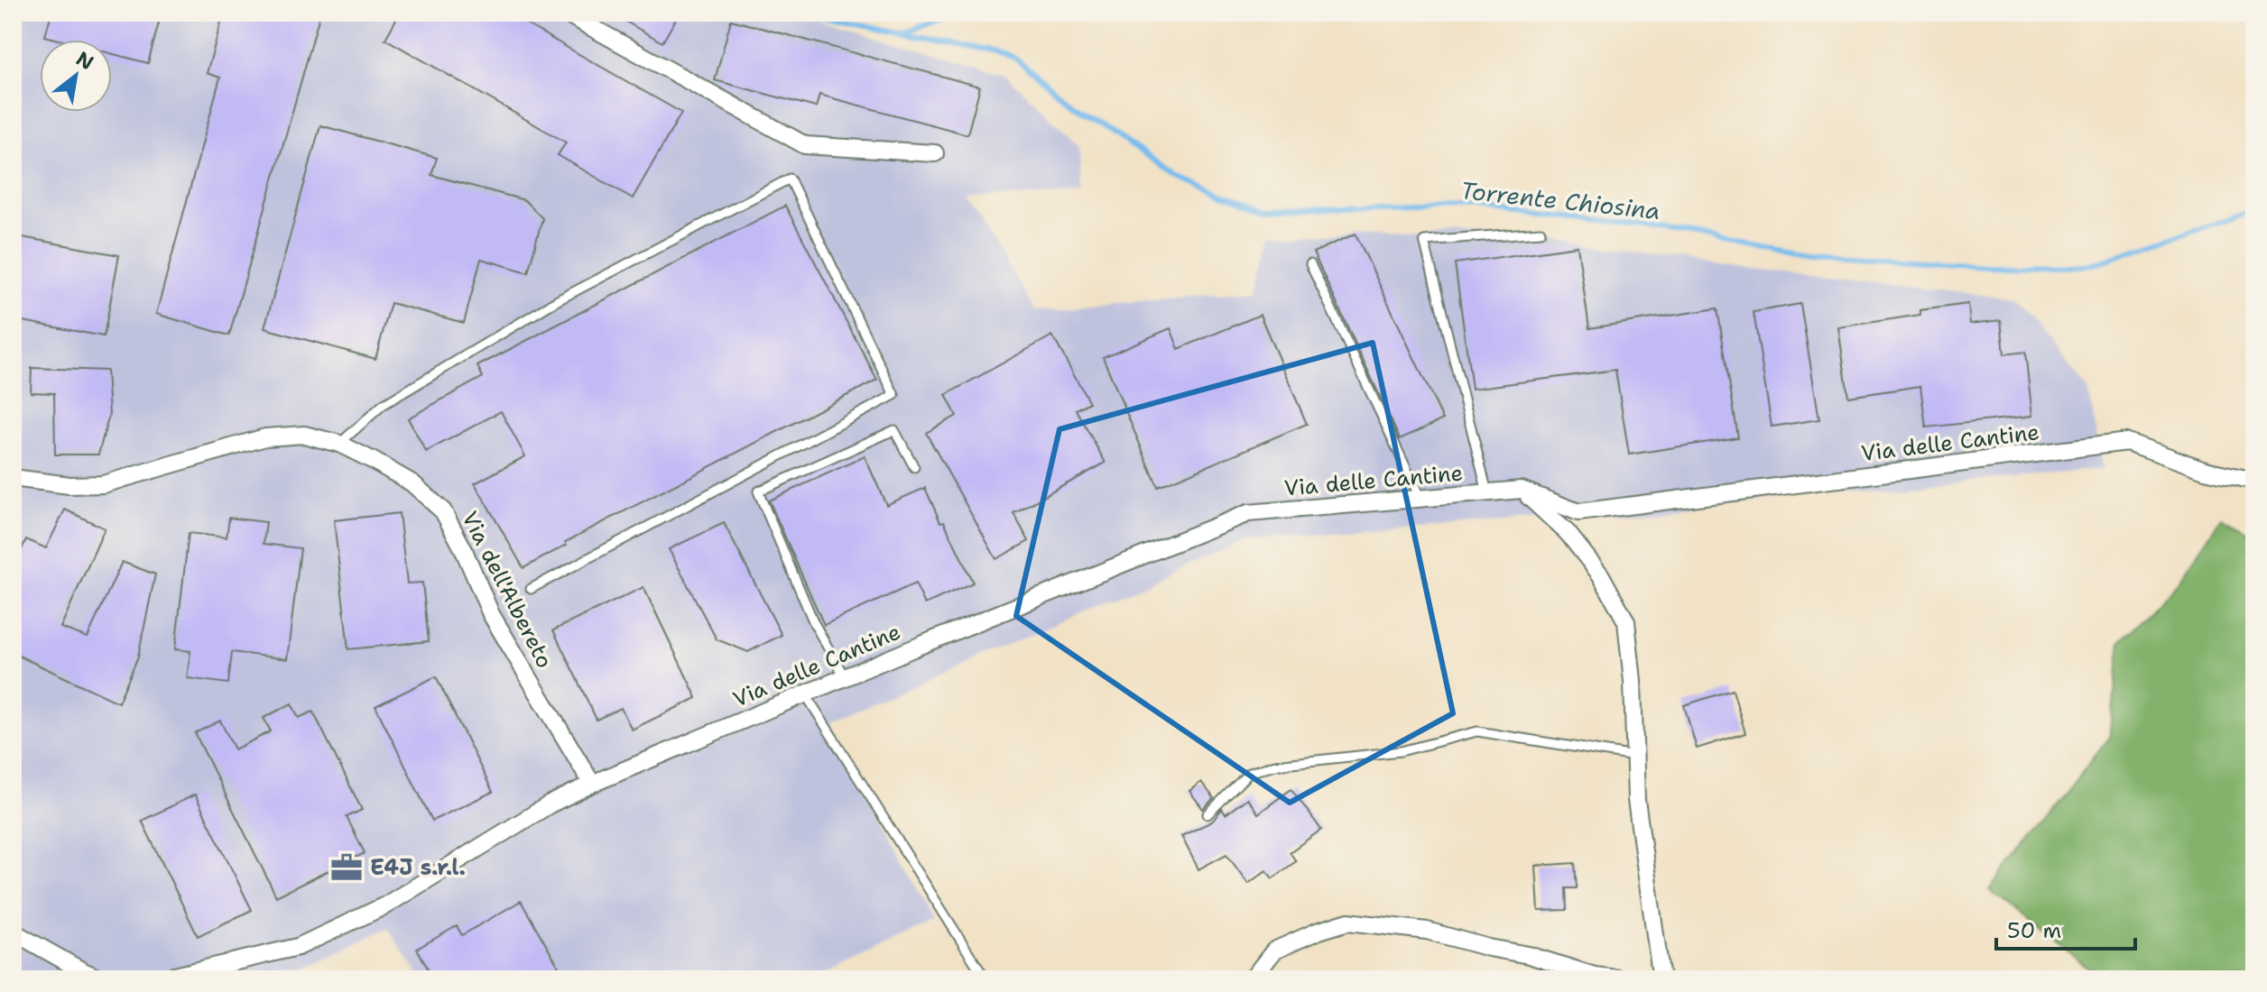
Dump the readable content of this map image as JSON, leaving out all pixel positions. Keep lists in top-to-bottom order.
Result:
{
  "streets": {
    "street": ["Via delle Cantine", "Via dell'Albereto"]
  },
  "crossings": [
    ["Via delle Cantine", "Via dell'Albereto"]
  ],
  "water": ["Torrente Chiosina"],
  "places": {
    "office": ["E4J s.r.l."]
  },
  "scale_bar": "50 m",
  "north": "top right"
}
